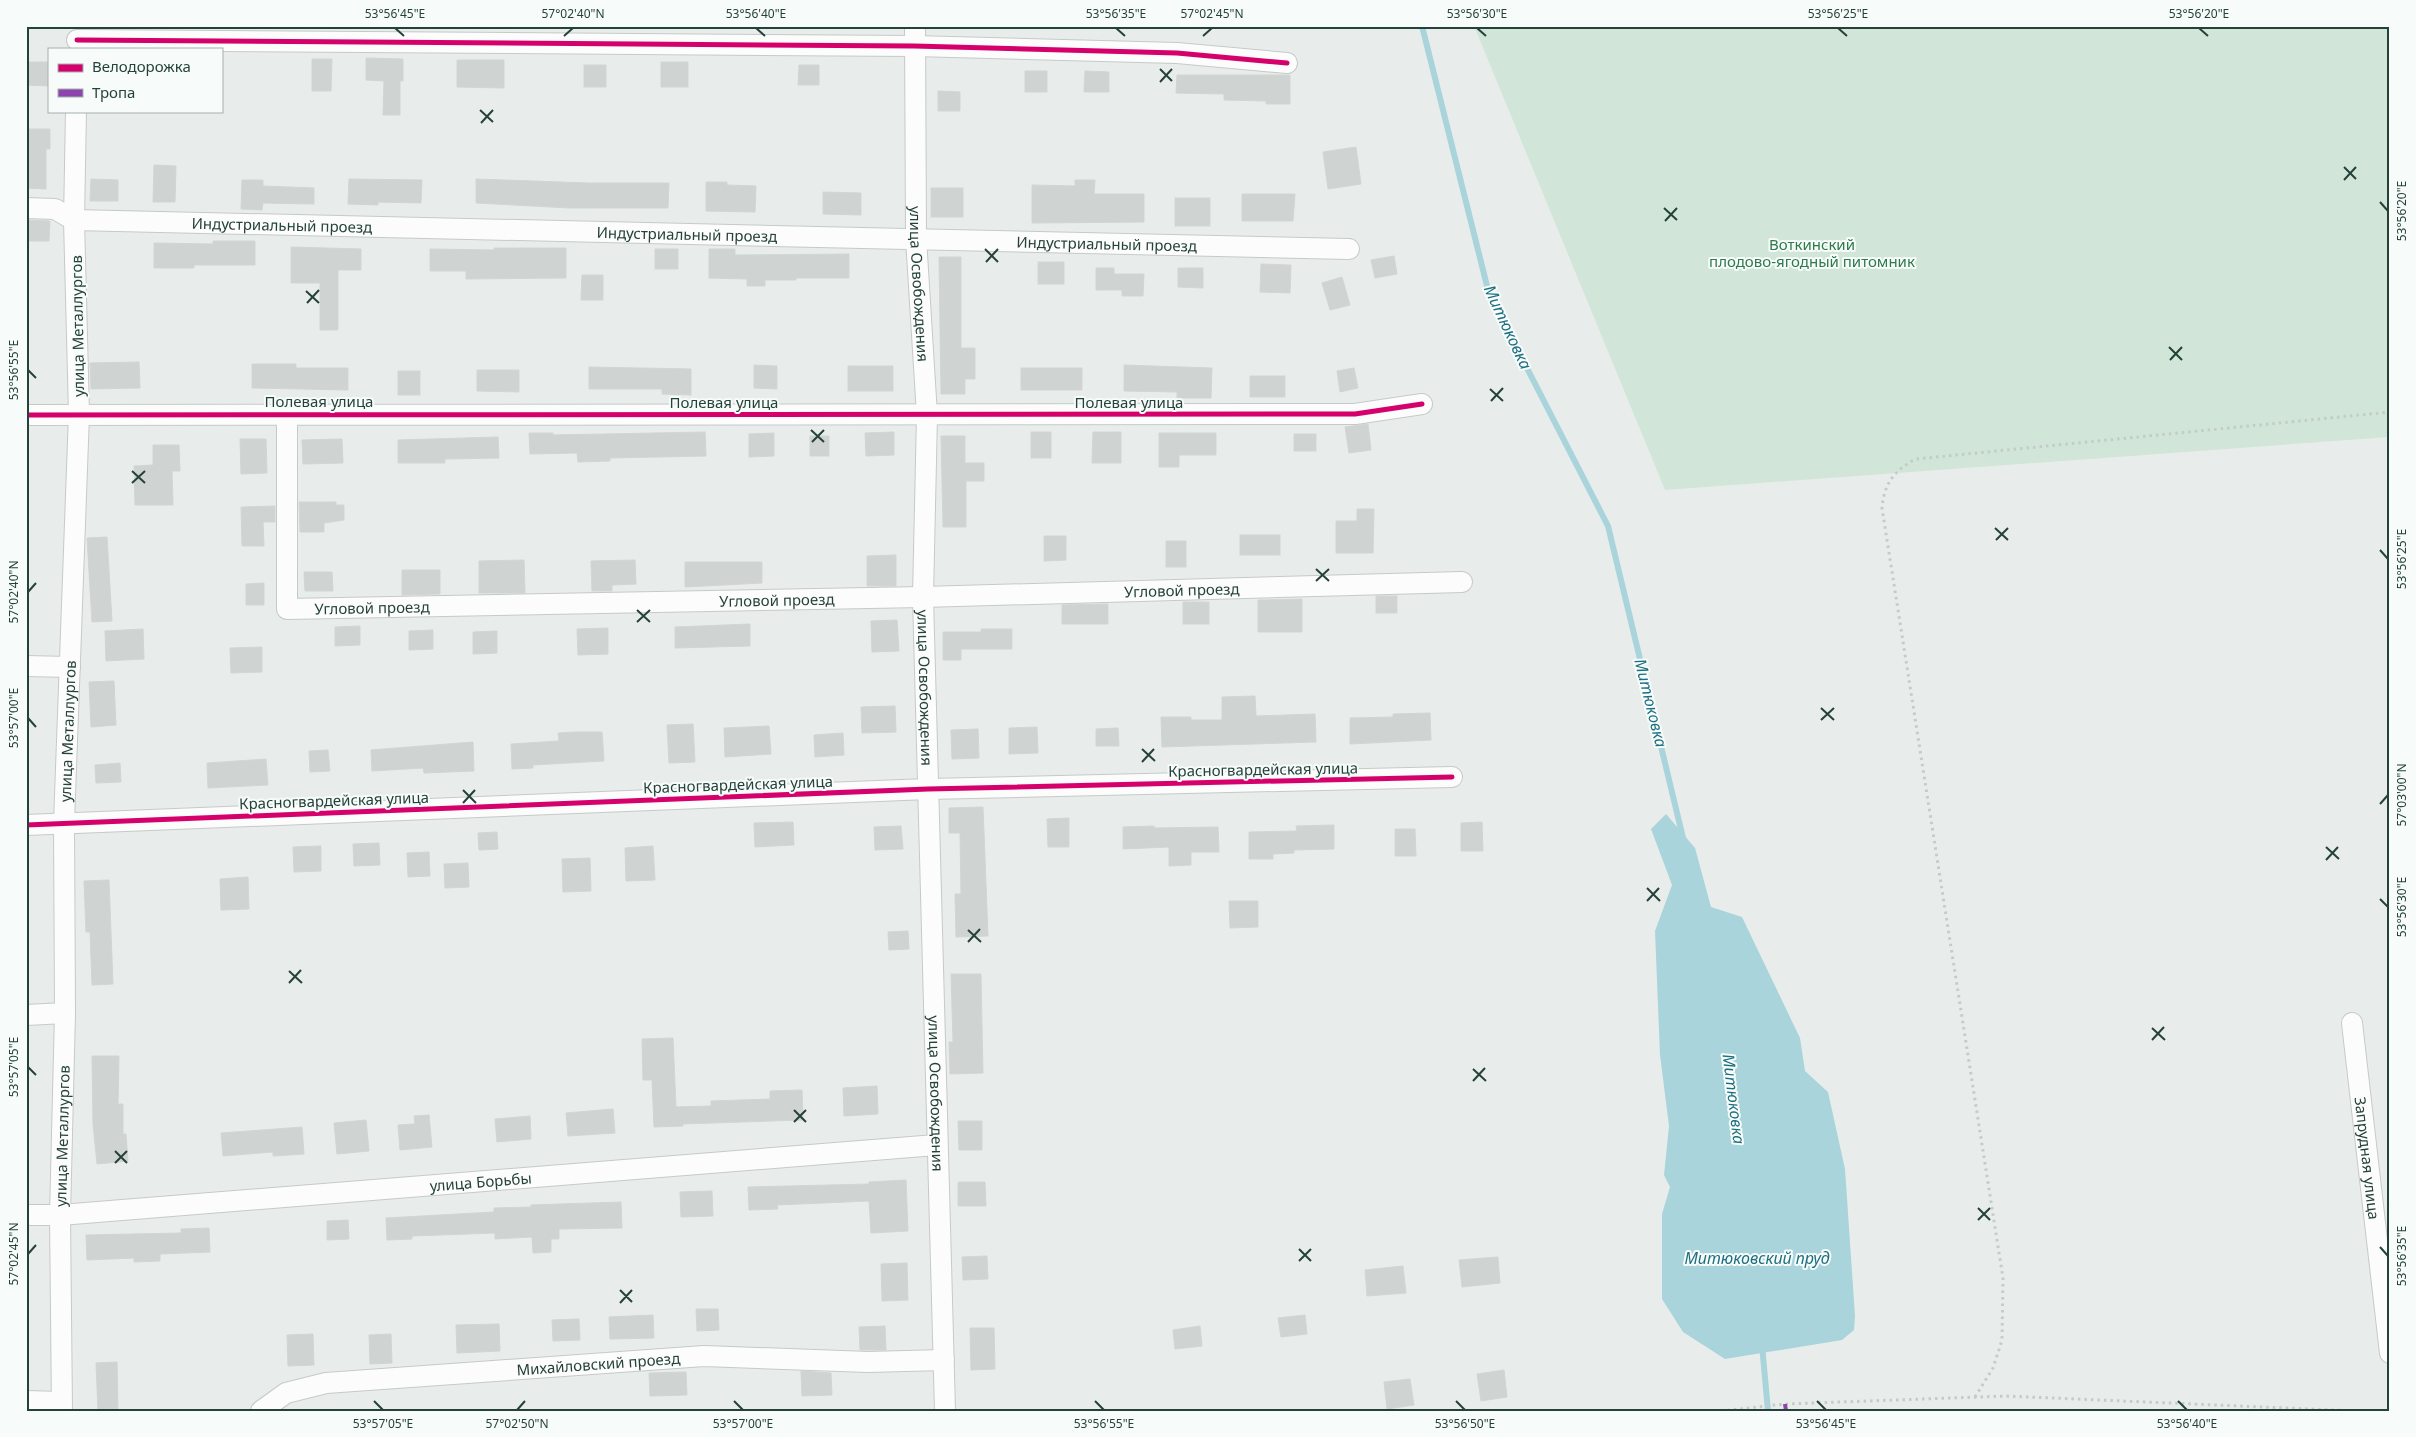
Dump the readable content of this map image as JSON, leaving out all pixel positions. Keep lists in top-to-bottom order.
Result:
{
  "streets": {
    "street": [
      "Индустриальный проезд",
      "улица Освобождения",
      "улица Металлургов",
      "Полевая улица",
      "Угловой проезд",
      "Красногвардейская улица",
      "Запрудная улица",
      "улица Борьбы",
      "Михайловский проезд"
    ]
  },
  "crossings": [
    ["Индустриальный проезд", "улица Освобождения"],
    ["Индустриальный проезд", "улица Металлургов"],
    ["улица Освобождения", "Полевая улица"],
    ["улица Освобождения", "Угловой проезд"],
    ["улица Освобождения", "Красногвардейская улица"],
    ["улица Освобождения", "улица Борьбы"],
    ["улица Освобождения", "Михайловский проезд"],
    ["улица Металлургов", "Полевая улица"],
    ["улица Металлургов", "Красногвардейская улица"],
    ["улица Металлургов", "улица Борьбы"],
    ["Полевая улица", "Угловой проезд"]
  ],
  "water": ["Митюковка", "Митюковский пруд"],
  "parks": ["Воткинский плодово-ягодный питомник"],
  "legend": ["Велодорожка", "Тропа"],
  "coordinates": [
    "53°56'45\"E",
    "57°02'40\"N",
    "53°56'40\"E",
    "53°56'35\"E",
    "57°02'45\"N",
    "53°56'30\"E",
    "53°56'25\"E",
    "53°56'20\"E",
    "53°56'55\"E",
    "53°57'00\"E",
    "57°03'00\"N",
    "53°57'05\"E",
    "57°02'50\"N",
    "53°56'50\"E"
  ]
}
